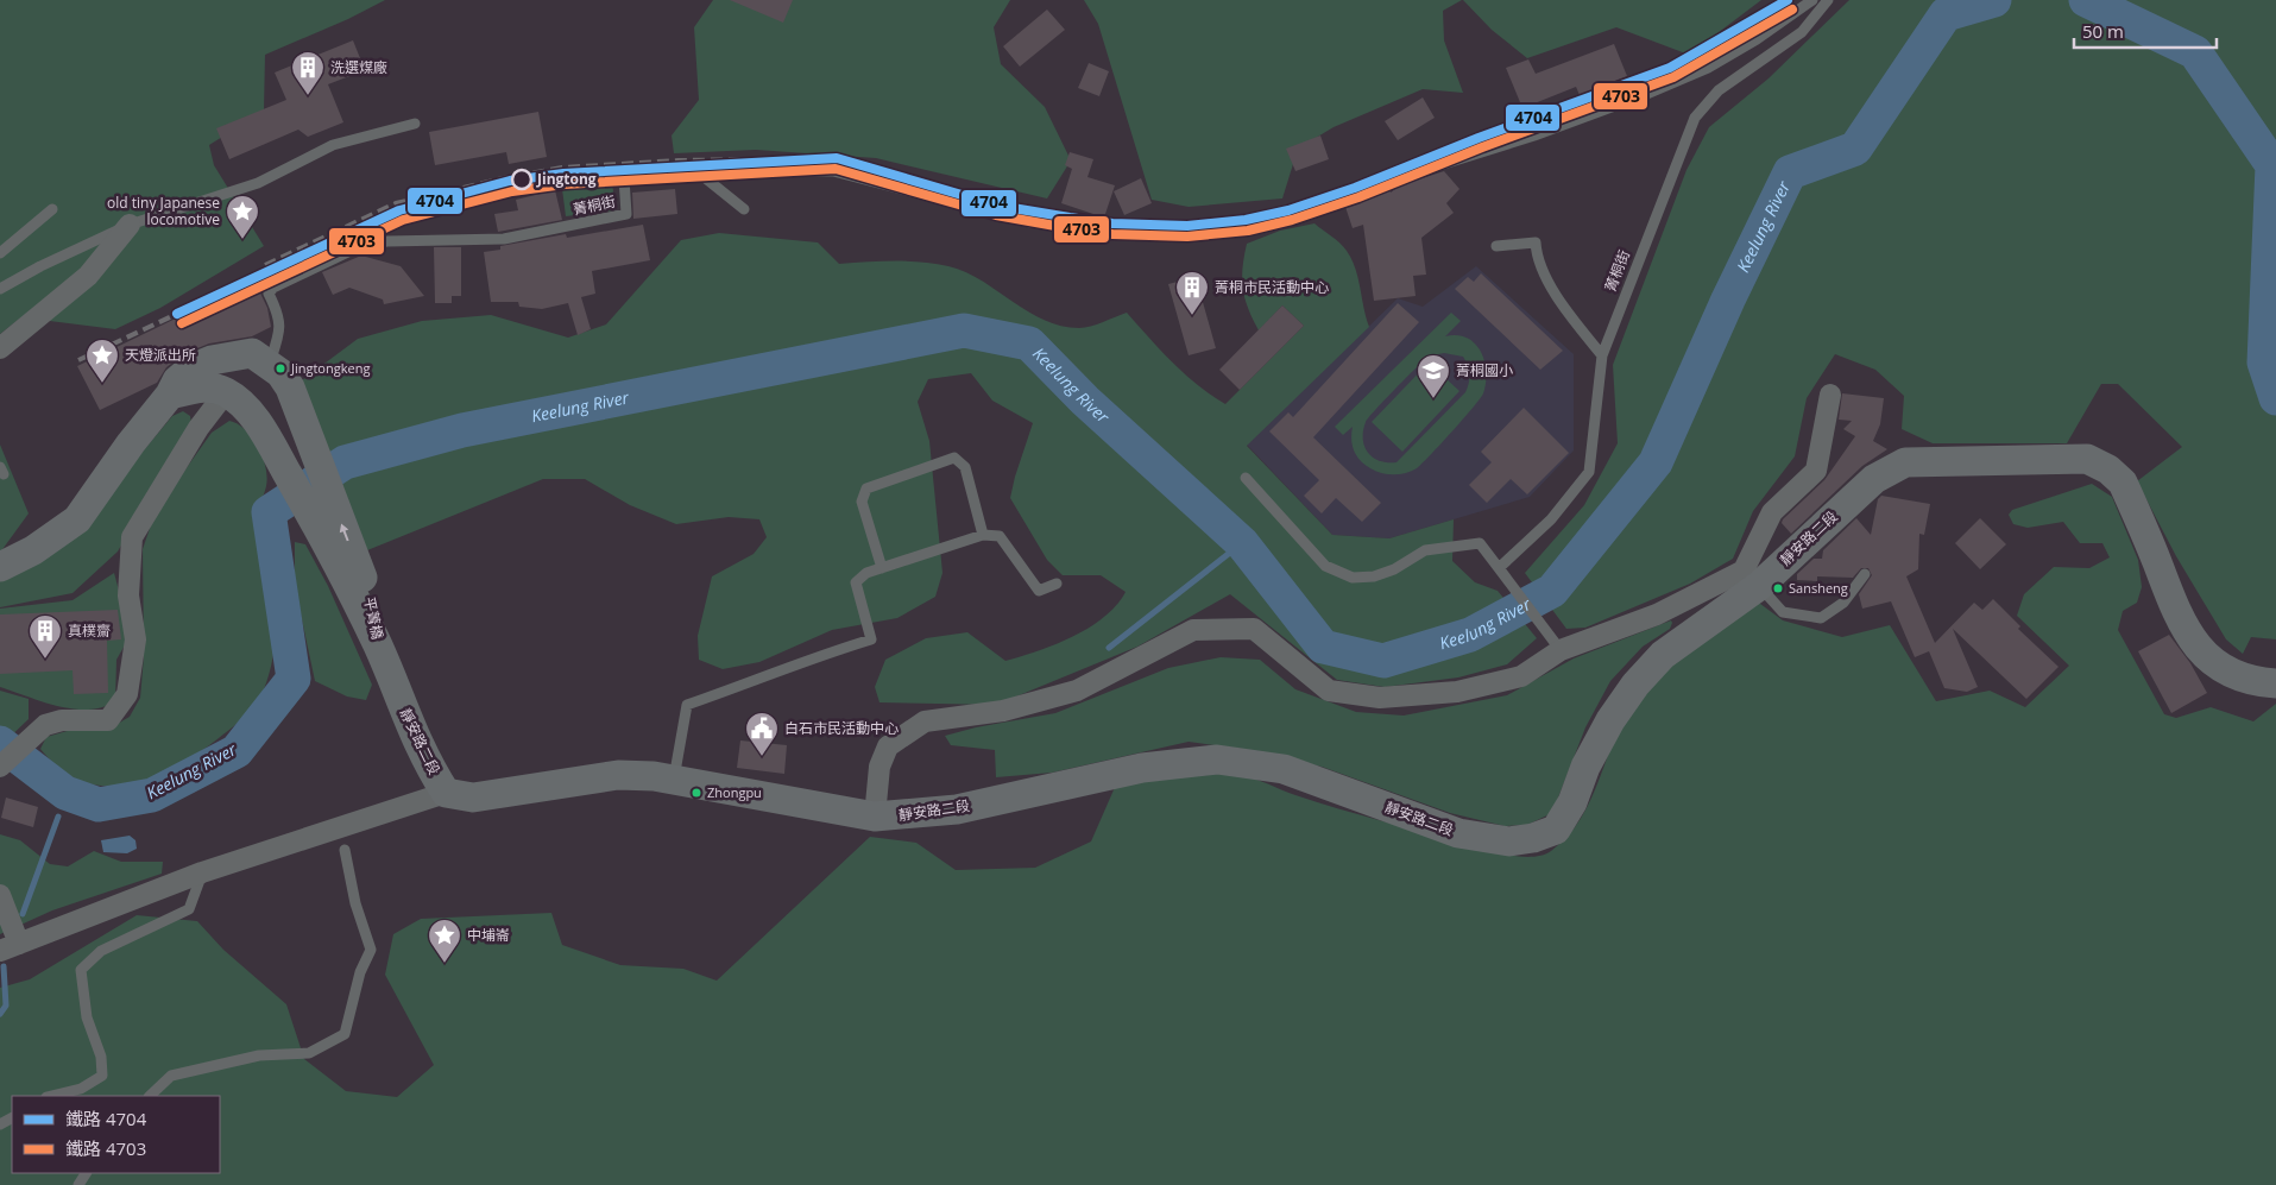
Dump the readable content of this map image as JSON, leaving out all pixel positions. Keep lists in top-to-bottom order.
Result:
{
  "streets": {
    "main road": ["靜安路二段", "平菁橋"],
    "lane": ["菁桐街"]
  },
  "crossings": [
    ["菁桐街", "平菁橋"],
    ["靜安路二段", "平菁橋"]
  ],
  "water": ["Keelung River"],
  "places": {
    "building": ["洗選煤廠", "菁桐市民活動中心", "真樸齋"],
    "other": [
      "Jingtong",
      "Jingtongkeng",
      "Sansheng",
      "Zhongpu"
    ],
    "place": ["old tiny Japanese locomotive", "天燈派出所", "中埔崙"],
    "school or university": ["菁桐國小"],
    "public building": ["白石市民活動中心"]
  },
  "lines": ["rail line 4704", "rail line 4703"],
  "legend": ["鐵路 4704", "鐵路 4703"],
  "scale_bar": "50 m"
}
